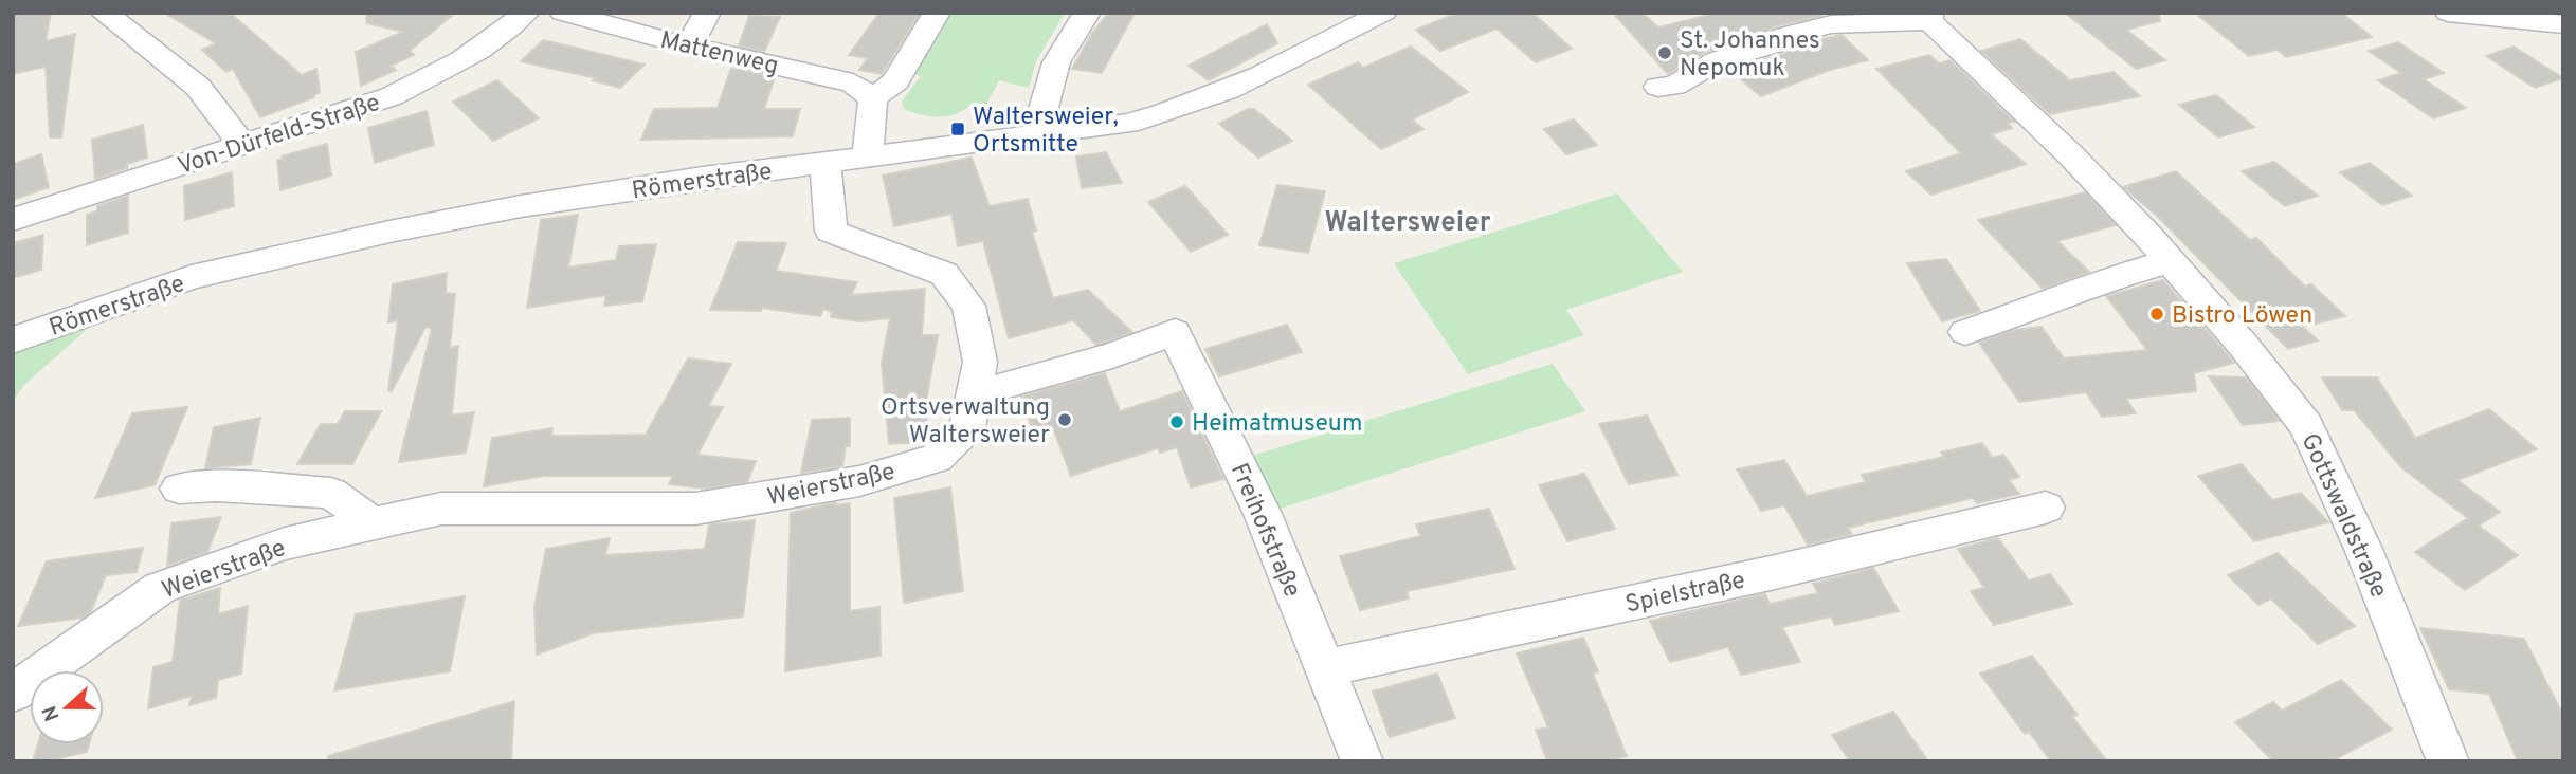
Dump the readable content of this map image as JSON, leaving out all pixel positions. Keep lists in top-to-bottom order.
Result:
{
  "streets": {
    "street": [
      "Mattenweg",
      "Von-Dürfeld-Straße",
      "Römerstraße",
      "Weierstraße",
      "Gottswaldstraße",
      "Freihofstraße",
      "Spielstraße"
    ]
  },
  "crossings": [
    ["Römerstraße", "Weierstraße"],
    ["Weierstraße", "Freihofstraße"],
    ["Freihofstraße", "Spielstraße"]
  ],
  "districts": ["Waltersweier"],
  "places": {
    "other": [
      "St. Johannes Nepomuk",
      "Bistro Löwen",
      "Ortsverwaltung Waltersweier",
      "Heimatmuseum"
    ],
    "transit": ["Waltersweier, Ortsmitte"]
  },
  "north": "left"
}
